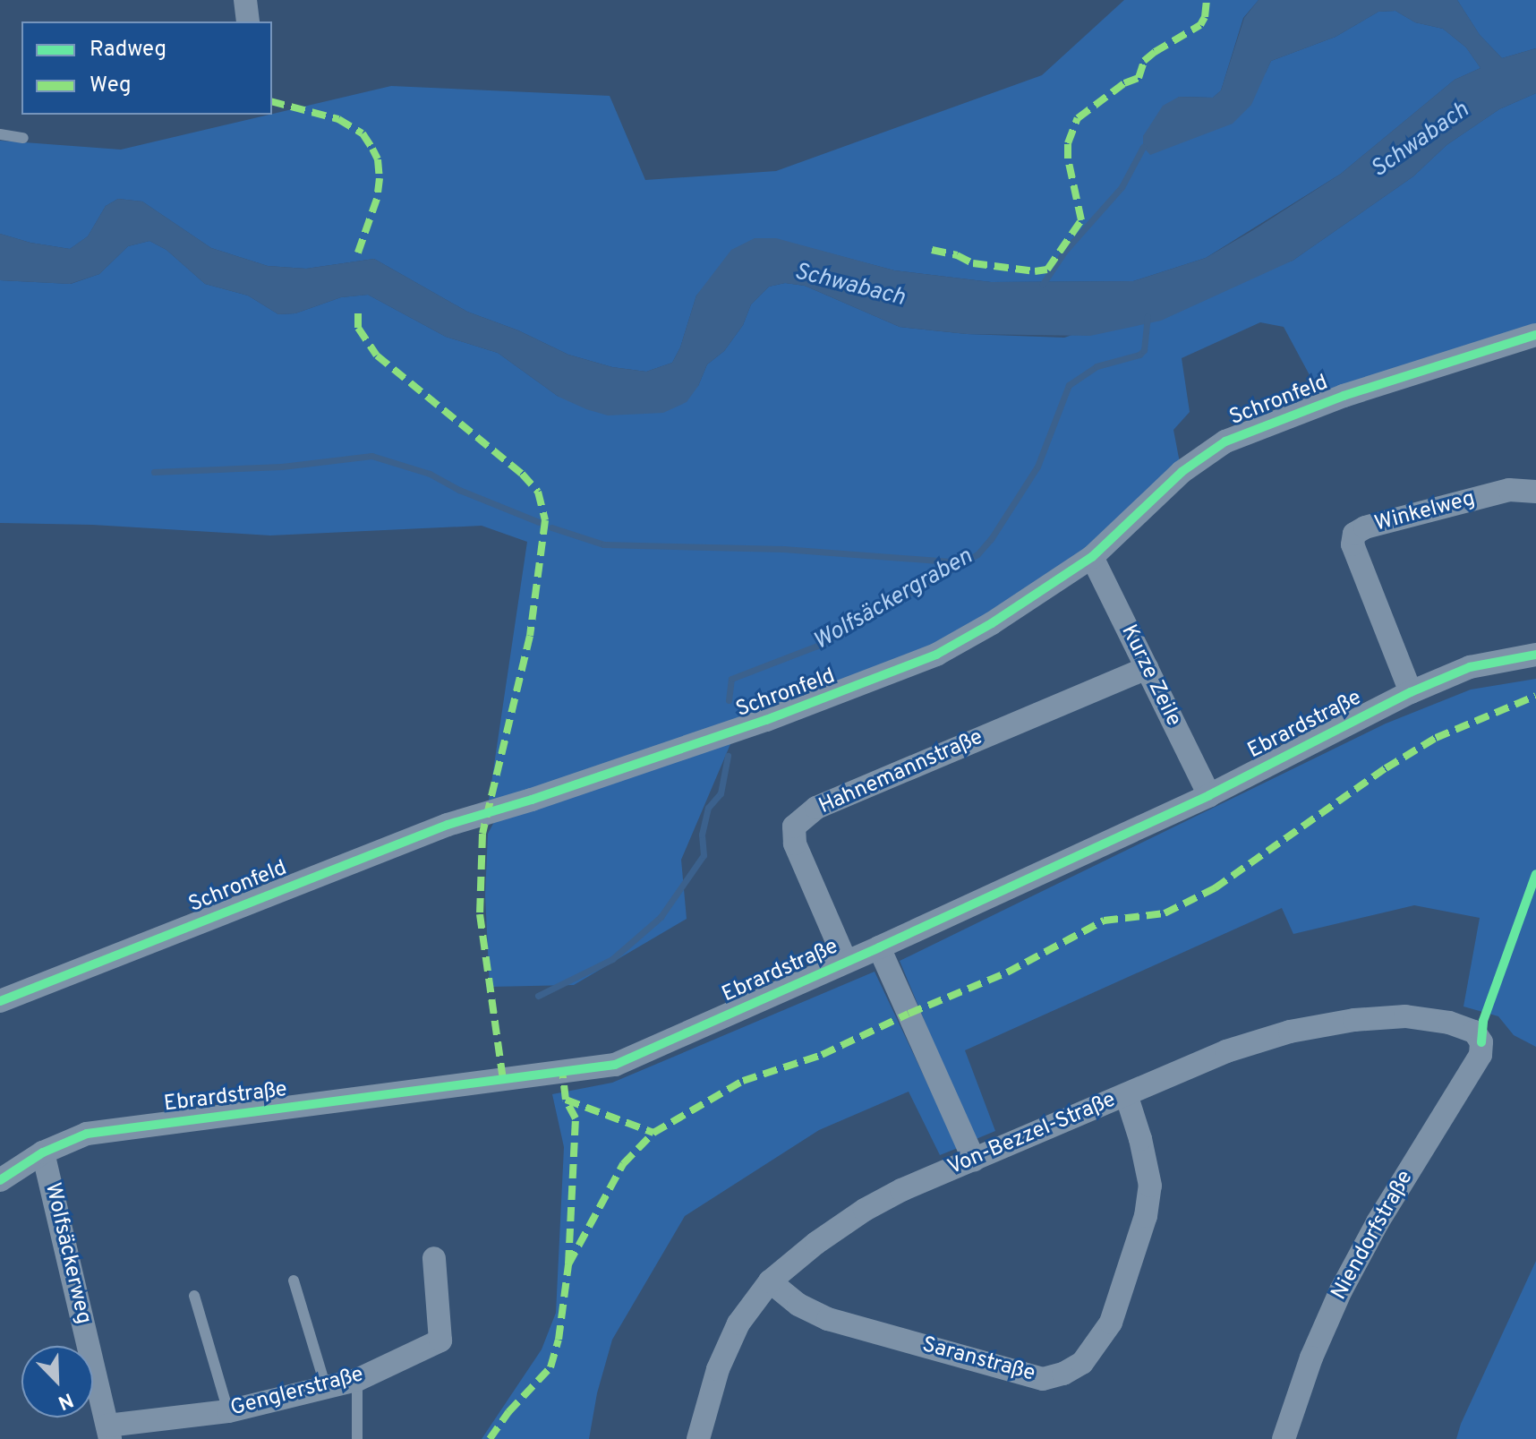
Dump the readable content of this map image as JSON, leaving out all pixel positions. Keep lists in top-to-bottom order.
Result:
{
  "streets": {
    "street": [
      "Schronfeld",
      "Winkelweg",
      "Kurze Zeile",
      "Ebrardstraße",
      "Hahnemannstraße",
      "Von-Bezzel-Straße",
      "Niendorfstraße",
      "Wolfsäckerweg",
      "Saranstraße",
      "Genglerstraße"
    ]
  },
  "crossings": [
    ["Schronfeld", "Kurze Zeile"],
    ["Winkelweg", "Ebrardstraße"],
    ["Kurze Zeile", "Ebrardstraße"],
    ["Kurze Zeile", "Hahnemannstraße"],
    ["Ebrardstraße", "Hahnemannstraße"],
    ["Ebrardstraße", "Wolfsäckerweg"],
    ["Von-Bezzel-Straße", "Niendorfstraße"],
    ["Von-Bezzel-Straße", "Saranstraße"],
    ["Wolfsäckerweg", "Genglerstraße"]
  ],
  "water": ["Schwabach", "Wolfsäckergraben"],
  "legend": ["Radweg", "Weg"],
  "north": "bottom right"
}
